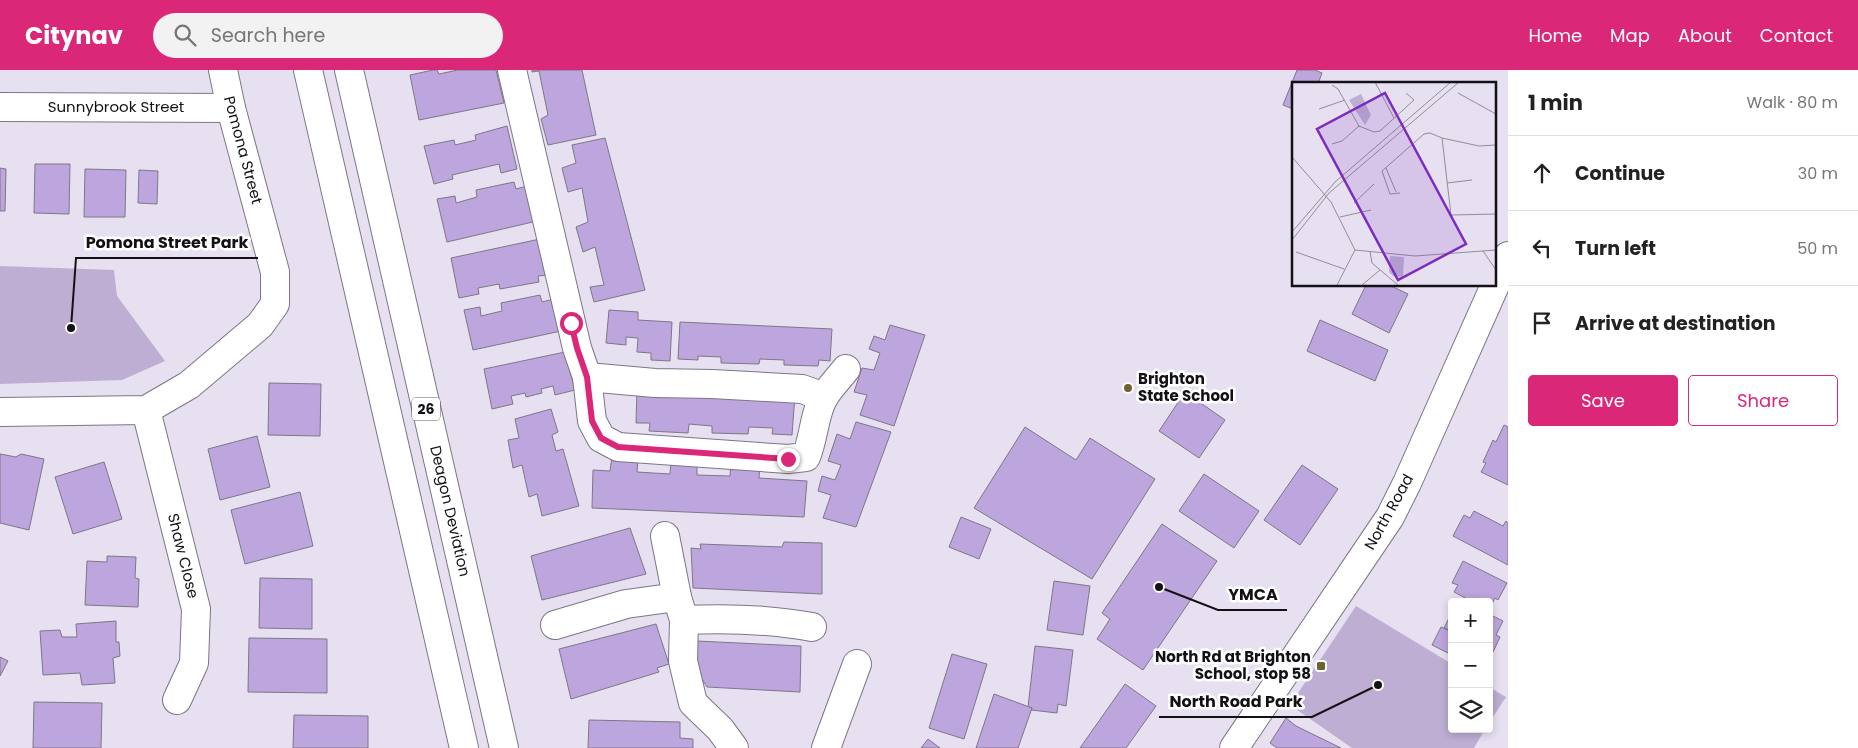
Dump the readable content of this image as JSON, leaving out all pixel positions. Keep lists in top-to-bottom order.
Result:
{
  "streets": {
    "main road": [
      "Sunnybrook Street",
      "Pomona Street",
      "26",
      "Deagon Deviation",
      "North Road",
      "Shaw Close"
    ]
  },
  "crossings": [
    ["Sunnybrook Street", "Pomona Street"],
    ["Pomona Street", "Shaw Close"]
  ],
  "places": {
    "other": [
      "Pomona Street Park",
      "Brighton State School",
      "YMCA",
      "North Road Park"
    ],
    "transit": ["North Rd at Brighton School, stop 58"]
  },
  "page": {
    "header": "Citynav",
    "search": "Search here",
    "nav": [
      "Home",
      "Map",
      "About",
      "Contact"
    ],
    "heading": ["1 min", "Walk · 80 m"],
    "list": [
      ["Continue", "30 m"],
      ["Turn left", "50 m"],
      "Arrive at destination"
    ],
    "buttons": ["Save", "Share"],
    "map_buttons": ["+", "−"]
  }
}
